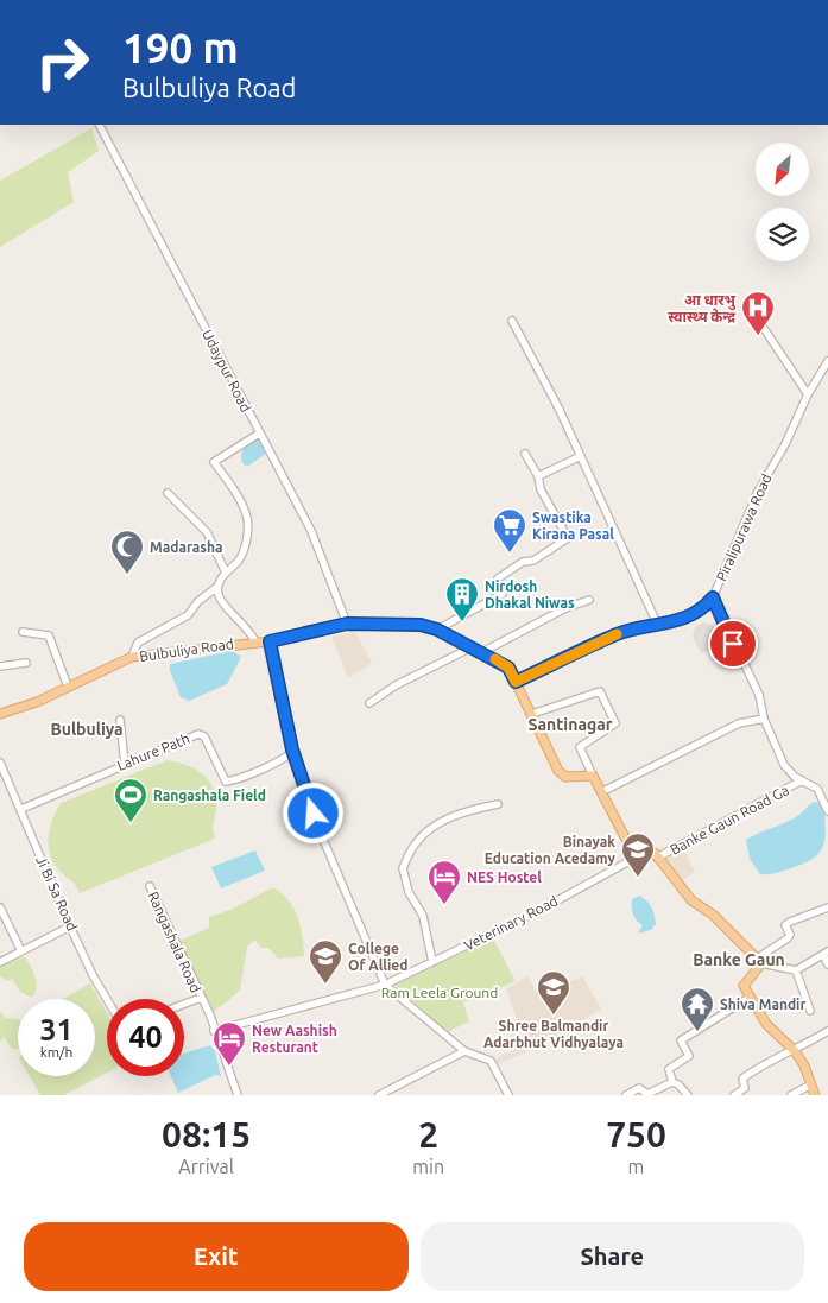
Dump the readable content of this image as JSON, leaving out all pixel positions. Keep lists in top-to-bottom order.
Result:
{
  "streets": {
    "main road": ["Bulbuliya Road"],
    "street": [
      "Udaypur Road",
      "Piralipurawa Road",
      "Lahure Path",
      "Banke Gaun Road Ga",
      "Ji Bi Sa Road",
      "Veterinary Road",
      "Rangashala Road"
    ]
  },
  "crossings": [
    ["Udaypur Road", "Bulbuliya Road"],
    ["Piralipurawa Road", "Bulbuliya Road"],
    ["Lahure Path", "Ji Bi Sa Road"],
    ["Veterinary Road", "Rangashala Road"]
  ],
  "districts": ["Santinagar", "Bulbuliya", "Banke Gaun"],
  "parks": ["Ram Leela Ground"],
  "places": {
    "hospital": ["आ धारभु स्वास्थ्य केन्द्र"],
    "supermarket": ["Swastika Kirana Pasal"],
    "mosque": ["Madarasha"],
    "building": ["Nirdosh Dhakal Niwas"],
    "sports": ["Rangashala Field"],
    "school or university": ["Binayak Education Acedamy", "College Of Allied", "Shree Balmandir Adarbhut Vidhyalaya"],
    "hotel": ["NES Hostel", "New Aashish Resturant"],
    "temple": ["Shiva Mandir"]
  },
  "north": "bottom left",
  "page": {
    "turn": ["190 m", "Bulbuliya Road"],
    "speed": "31 km/h",
    "limit": "40",
    "eta": [
      "08:15",
      "Arrival",
      "2",
      "min",
      "750",
      "m"
    ],
    "buttons": ["Exit", "Share"]
  }
}
